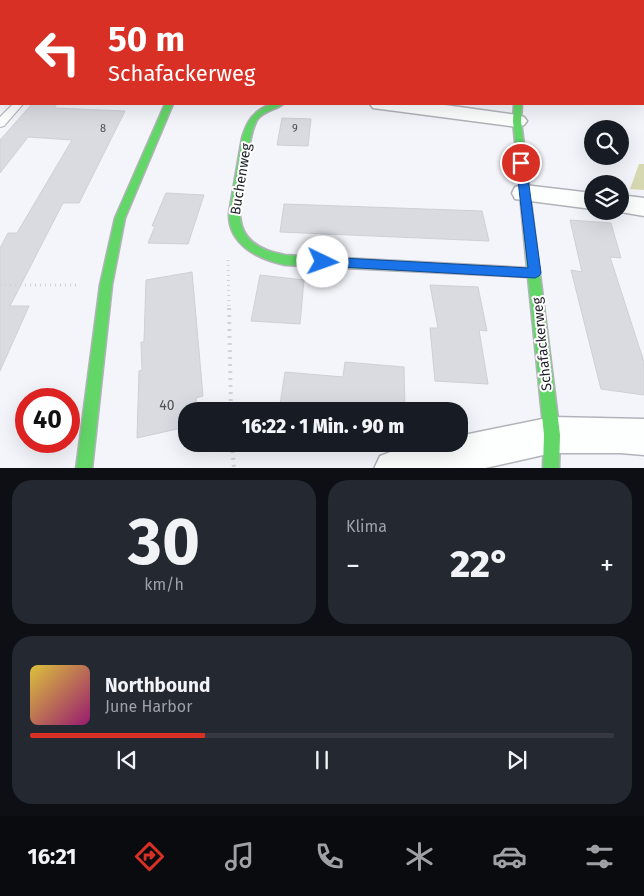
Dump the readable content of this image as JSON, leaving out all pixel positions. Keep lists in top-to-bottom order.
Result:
{
  "streets": {
    "street": ["Buchenweg", "Schafackerweg"]
  },
  "crossings": [
    ["Buchenweg", "Schafackerweg"]
  ],
  "house_numbers": ["8", "9", "40"],
  "page": {
    "turn": ["50 m", "Schafackerweg"],
    "limit": "40",
    "trip": "16:22 · 1 Min. · 90 m",
    "tile": [
      ["30", "km/h"],
      "Klima"
    ],
    "heat": ["−", "22°", "+"],
    "song": ["Northbound", "June Harbor"],
    "tabs": "16:21"
  }
}
